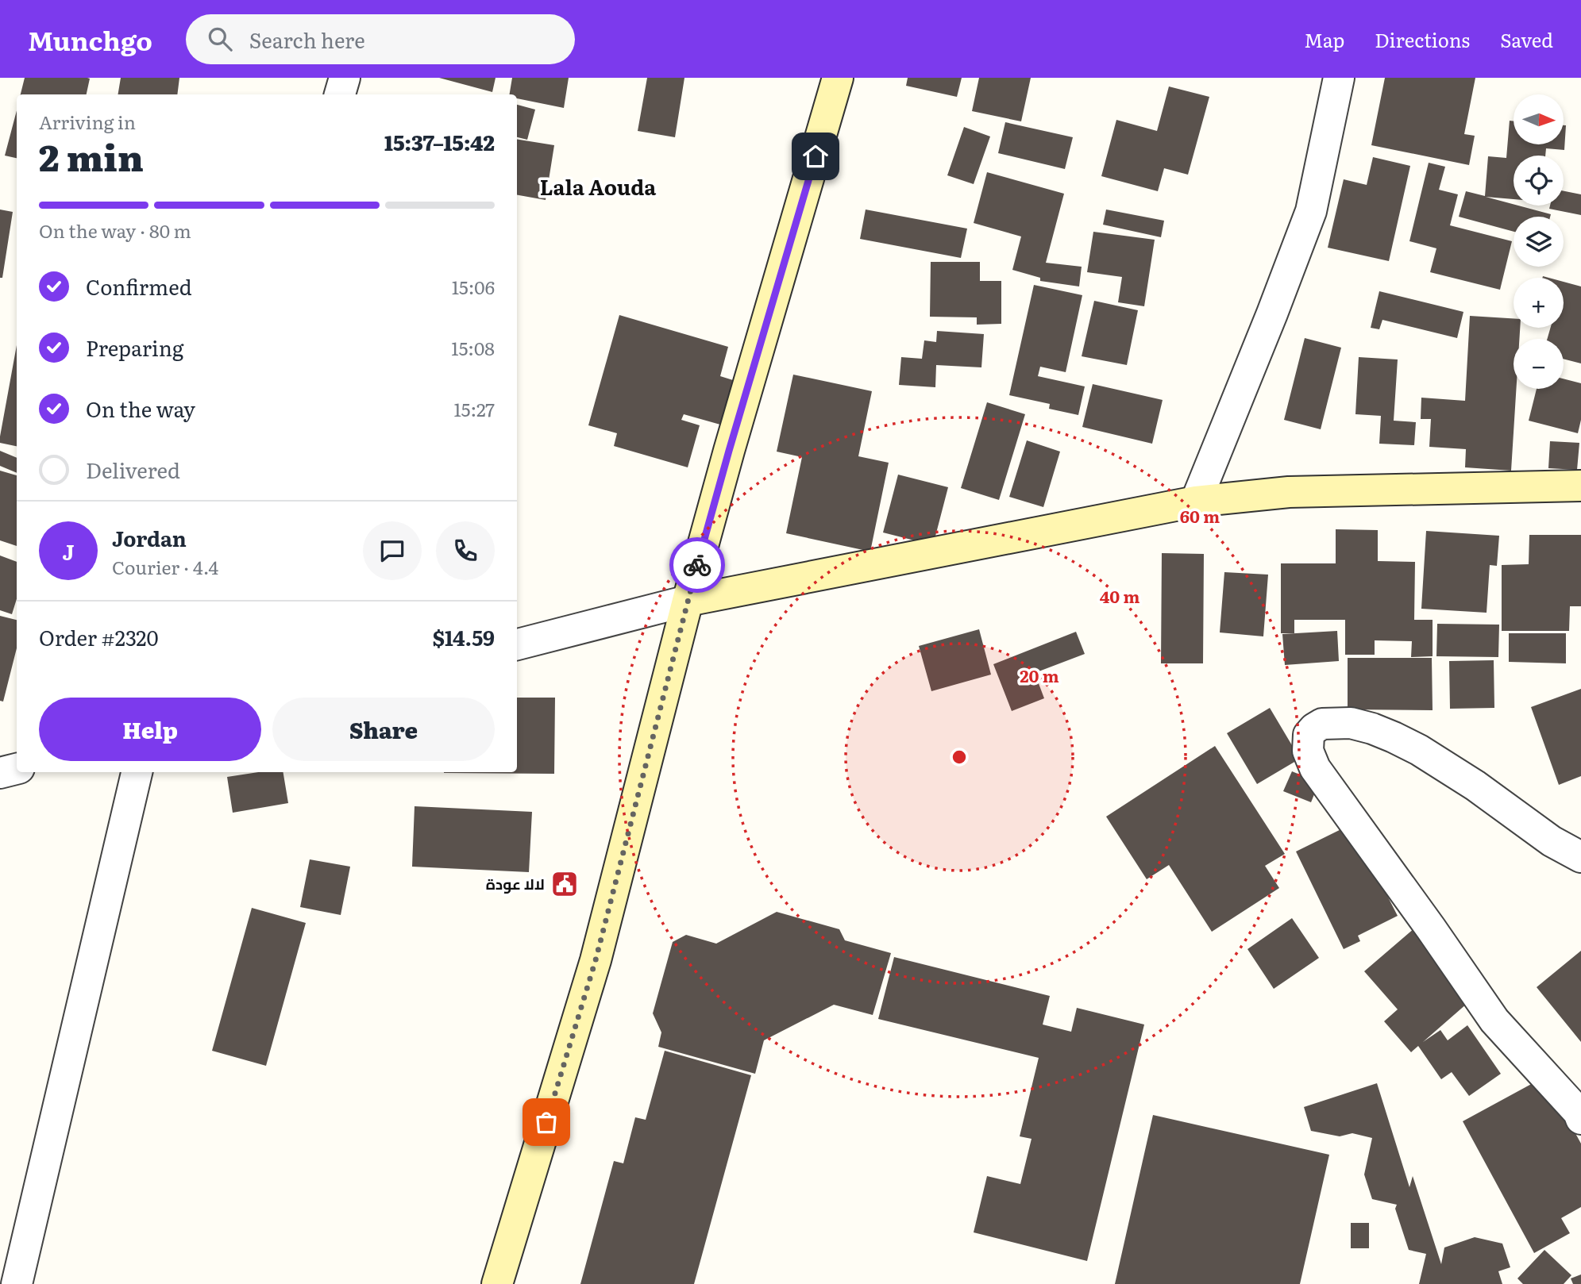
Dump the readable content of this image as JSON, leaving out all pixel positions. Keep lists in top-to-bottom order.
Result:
{
  "districts": ["Lala Aouda"],
  "places": {
    "public building": ["لالا عودة"]
  },
  "north": "right",
  "page": {
    "header": "Munchgo",
    "search": "Search here",
    "nav": ["Map", "Directions", "Saved"],
    "map_buttons": ["+", "−"],
    "heading": ["2 min", "Arriving in", "15:37–15:42"],
    "panel": [
      "Jordan",
      "Courier · 4.4",
      "Order #2320",
      "$14.59"
    ],
    "bar": "On the way · 80 m",
    "list": [
      ["Confirmed", "15:06"],
      ["Preparing", "15:08"],
      ["On the way", "15:27"],
      "Delivered"
    ],
    "round": "J",
    "buttons": ["Help", "Share"]
  },
  "rings": ["60 m", "40 m", "20 m"]
}
